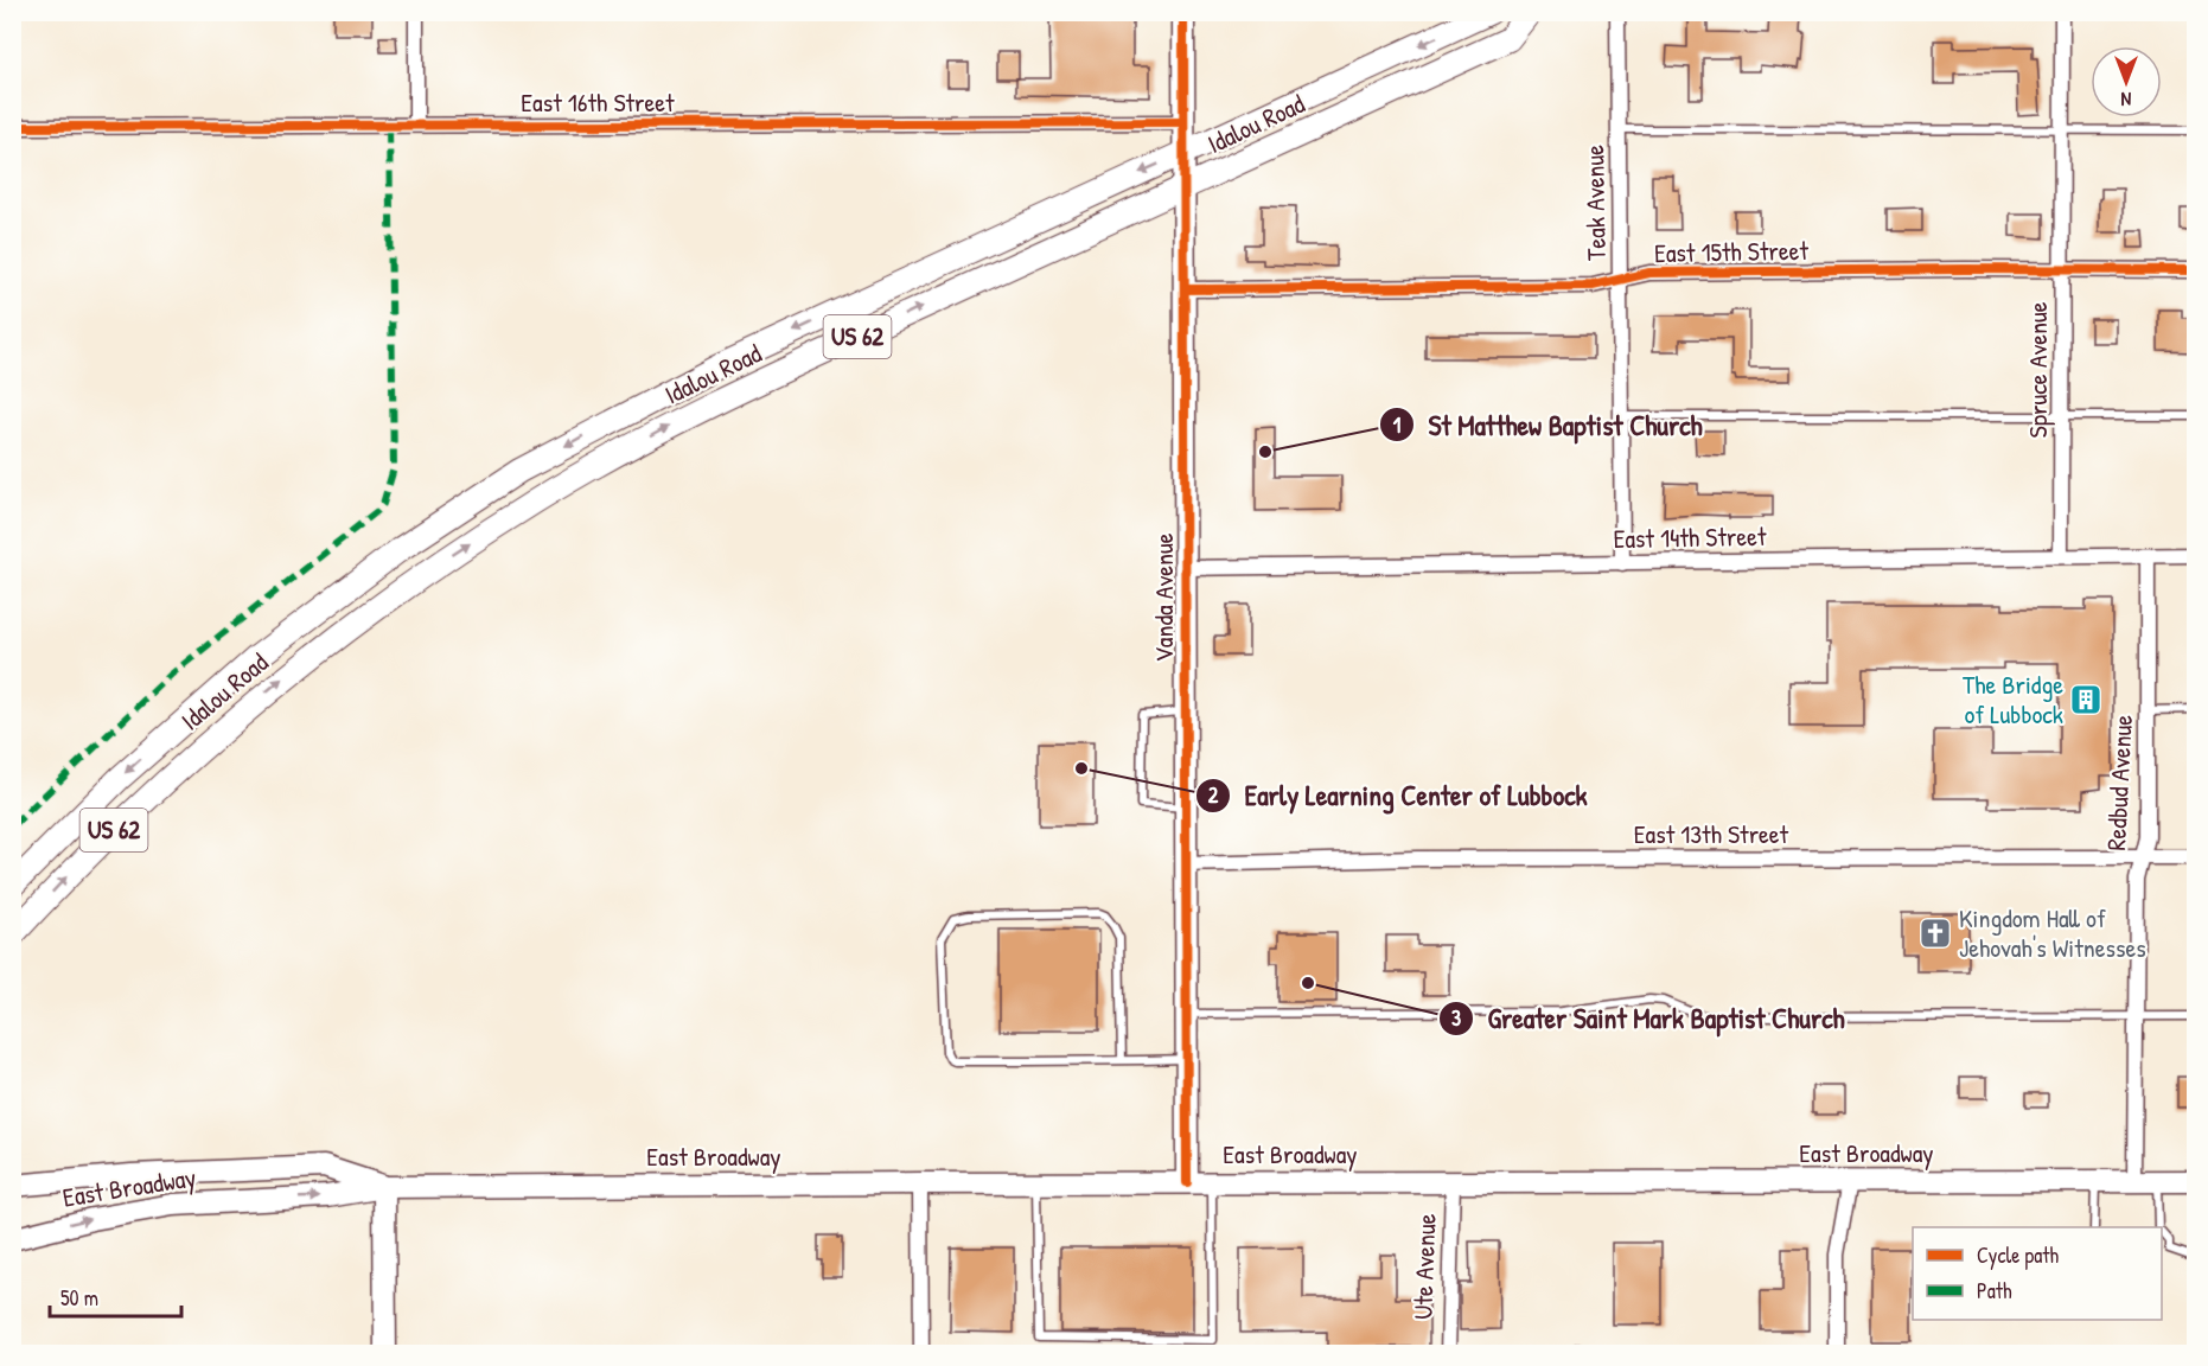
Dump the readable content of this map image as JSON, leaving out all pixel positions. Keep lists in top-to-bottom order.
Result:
{
  "streets": {
    "main road": [
      "Idalou Road",
      "US 62",
      "Vanda Avenue",
      "East Broadway"
    ],
    "street": [
      "East 16th Street",
      "Teak Avenue",
      "East 15th Street",
      "Spruce Avenue",
      "East 14th Street",
      "Redbud Avenue",
      "East 13th Street",
      "Ute Avenue"
    ]
  },
  "crossings": [
    ["East 16th Street", "Vanda Avenue"],
    ["Idalou Road", "Vanda Avenue"],
    ["Teak Avenue", "East 15th Street"],
    ["Teak Avenue", "East 14th Street"],
    ["East 15th Street", "Spruce Avenue"],
    ["East 15th Street", "Vanda Avenue"],
    ["Spruce Avenue", "East 14th Street"],
    ["East 14th Street", "Vanda Avenue"],
    ["East 14th Street", "Redbud Avenue"],
    ["Vanda Avenue", "East 13th Street"],
    ["Vanda Avenue", "East Broadway"],
    ["Redbud Avenue", "East 13th Street"],
    ["Redbud Avenue", "East Broadway"],
    ["East Broadway", "Ute Avenue"]
  ],
  "places": {
    "other": ["St Matthew Baptist Church", "Early Learning Center of Lubbock", "Greater Saint Mark Baptist Church"],
    "building": ["The Bridge of Lubbock"],
    "church": ["Kingdom Hall of Jehovah's Witnesses"]
  },
  "legend": ["Cycle path", "Path"],
  "scale_bar": "50 m",
  "north": "bottom"
}
